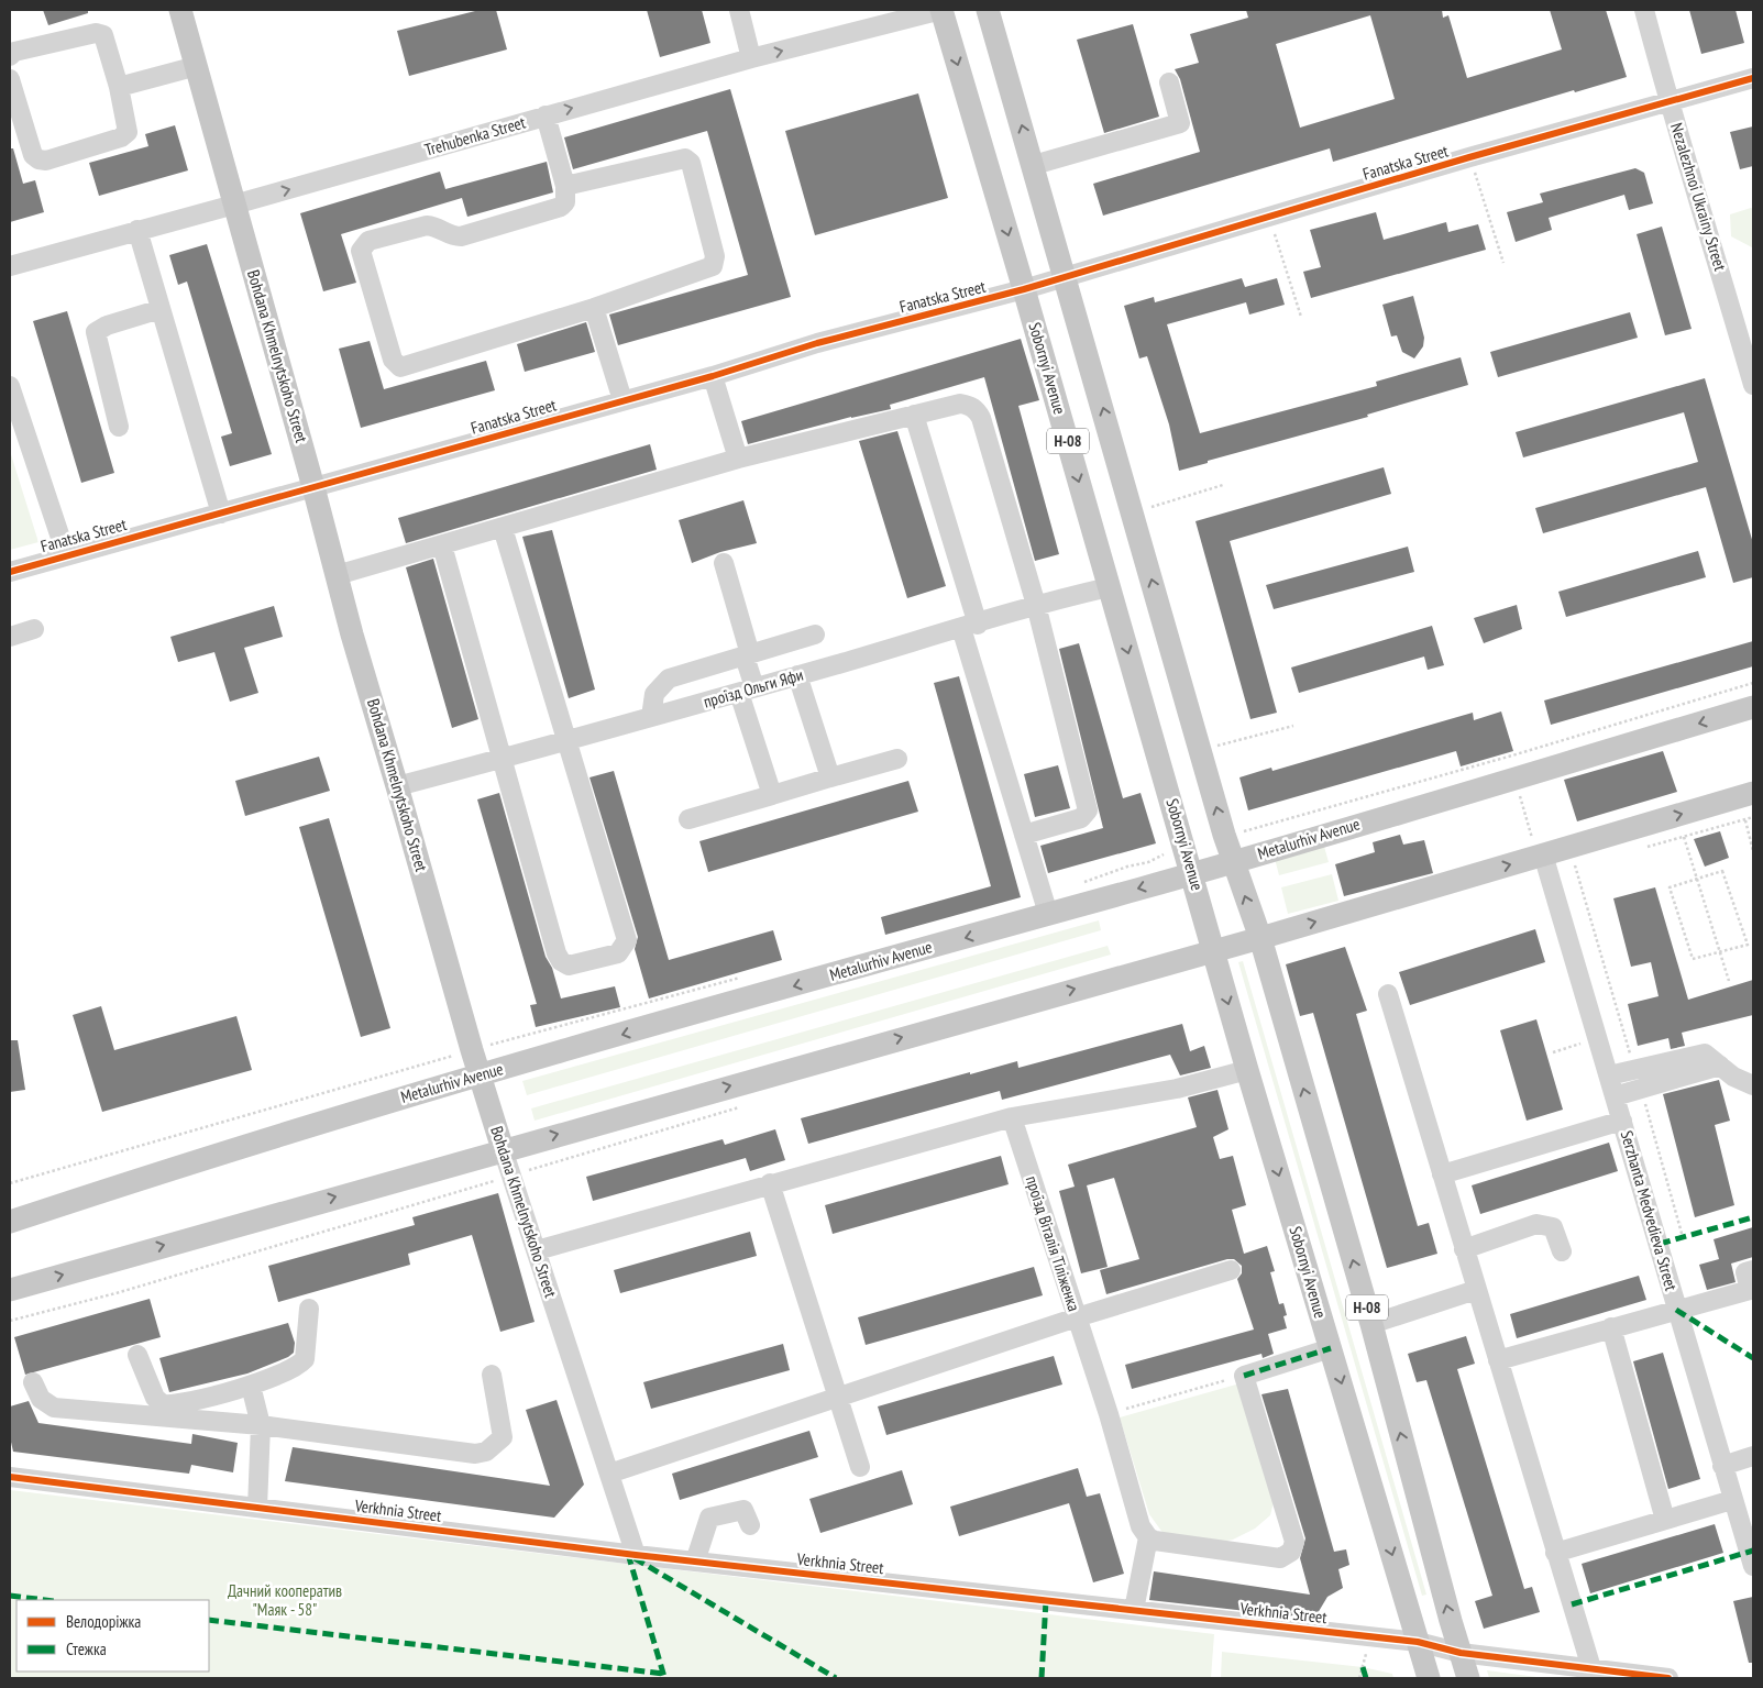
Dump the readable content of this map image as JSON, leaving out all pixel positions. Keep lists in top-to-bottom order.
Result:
{
  "streets": {
    "main road": [
      "Bohdana Khmelnytskoho Street",
      "Sobornyi Avenue",
      "Н-08",
      "Metalurhiv Avenue"
    ],
    "street": [
      "Trehubenka Street",
      "Fanatska Street",
      "Nezalezhnoi Ukrainy Street",
      "проїзд Ольги Яфи",
      "Serzhanta Medvedieva Street",
      "проїзд Віталія Тіліженка",
      "Verkhnia Street"
    ]
  },
  "crossings": [
    ["Trehubenka Street", "Bohdana Khmelnytskoho Street"],
    ["Trehubenka Street", "Sobornyi Avenue"],
    ["Fanatska Street", "Nezalezhnoi Ukrainy Street"],
    ["Fanatska Street", "Bohdana Khmelnytskoho Street"],
    ["Fanatska Street", "Sobornyi Avenue"],
    ["Fanatska Street", "Н-08"],
    ["Bohdana Khmelnytskoho Street", "проїзд Ольги Яфи"],
    ["Bohdana Khmelnytskoho Street", "Metalurhiv Avenue"],
    ["Bohdana Khmelnytskoho Street", "Verkhnia Street"],
    ["Sobornyi Avenue", "проїзд Ольги Яфи"],
    ["Sobornyi Avenue", "Metalurhiv Avenue"],
    ["Sobornyi Avenue", "Verkhnia Street"],
    ["Н-08", "Metalurhiv Avenue"],
    ["Н-08", "Verkhnia Street"]
  ],
  "one_way": ["Trehubenka Street"],
  "parks": ["Дачний кооператив \"Маяк - 58\""],
  "legend": ["Велодоріжка", "Стежка"]
}
